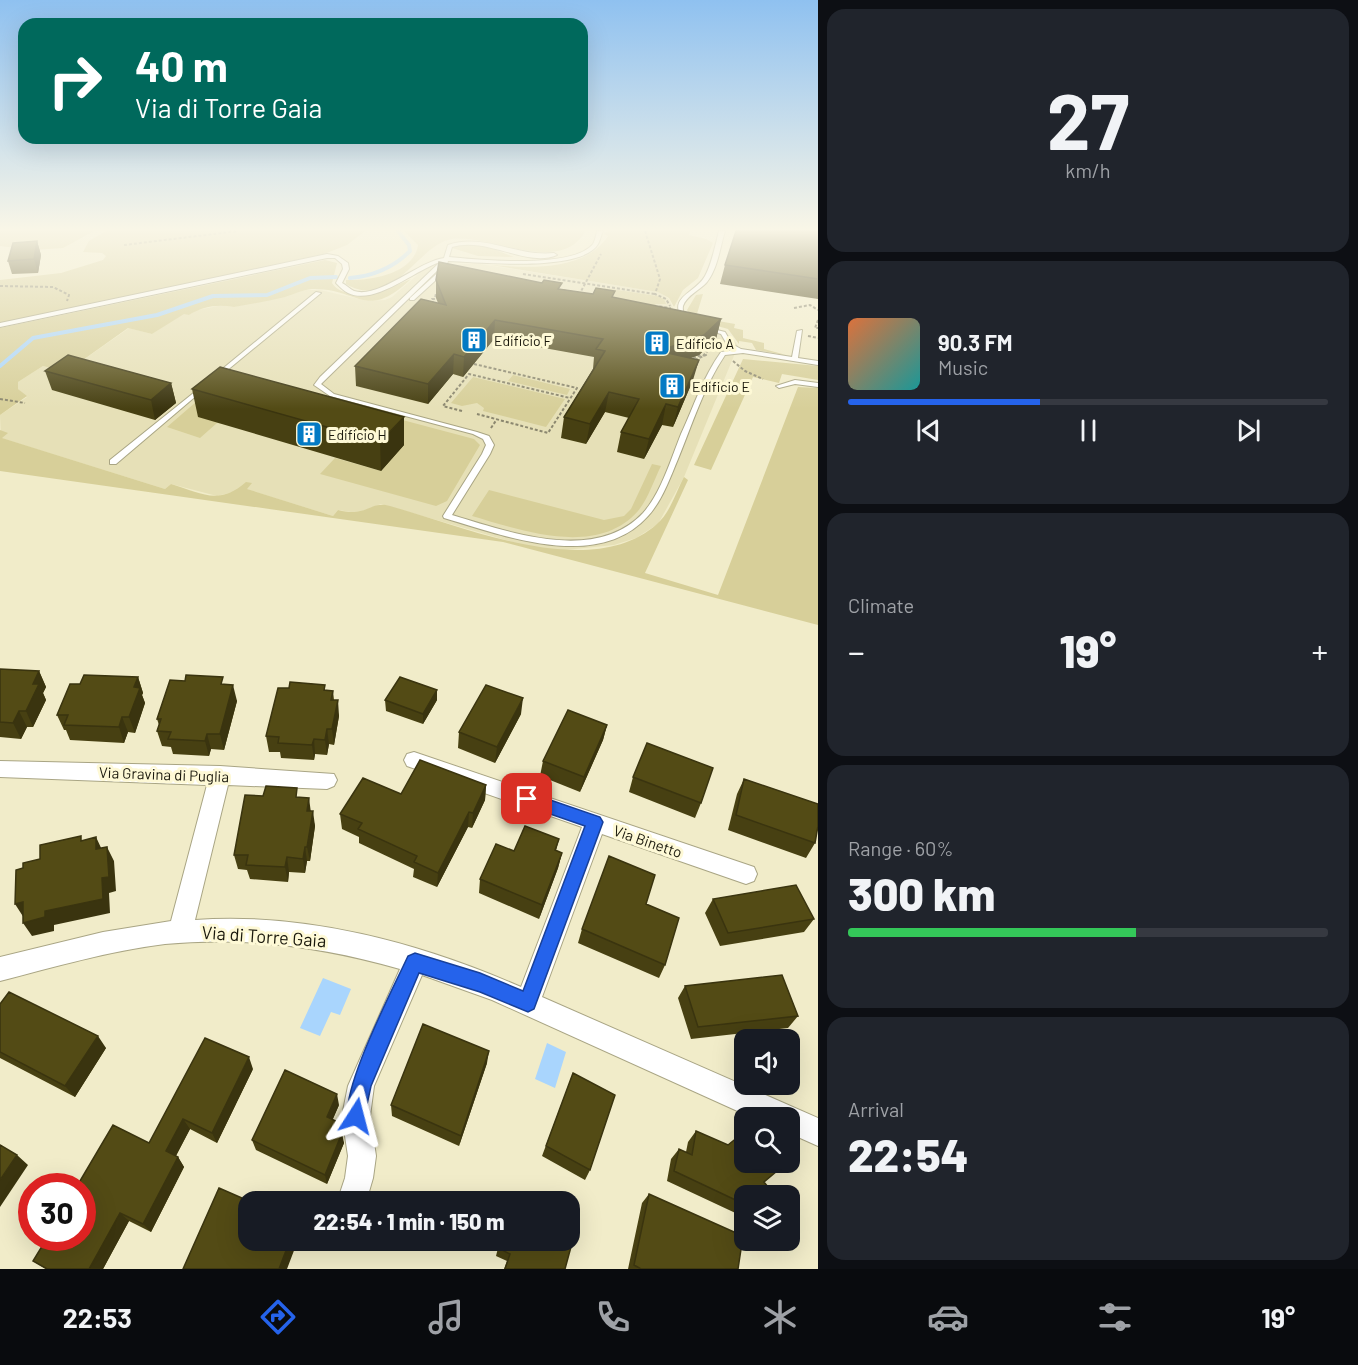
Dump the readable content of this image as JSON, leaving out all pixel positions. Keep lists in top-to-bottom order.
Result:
{
  "streets": {
    "street": ["Via Gravina di Puglia", "Via Binetto", "Via di Torre Gaia"]
  },
  "places": {
    "building": [
      "Edificio F",
      "Edificio A",
      "Edificio E",
      "Edificio H"
    ]
  },
  "page": {
    "tile": [
      ["27", "km/h"],
      "Climate",
      ["Range · 60%", "300 km"],
      ["Arrival", "22:54"]
    ],
    "turn": ["40 m", "Via di Torre Gaia"],
    "song": ["90.3 FM", "Music"],
    "heat": ["−", "19°", "+"],
    "limit": "30",
    "trip": "22:54 · 1 min · 150 m",
    "tabs": ["22:53", "19°"]
  }
}
